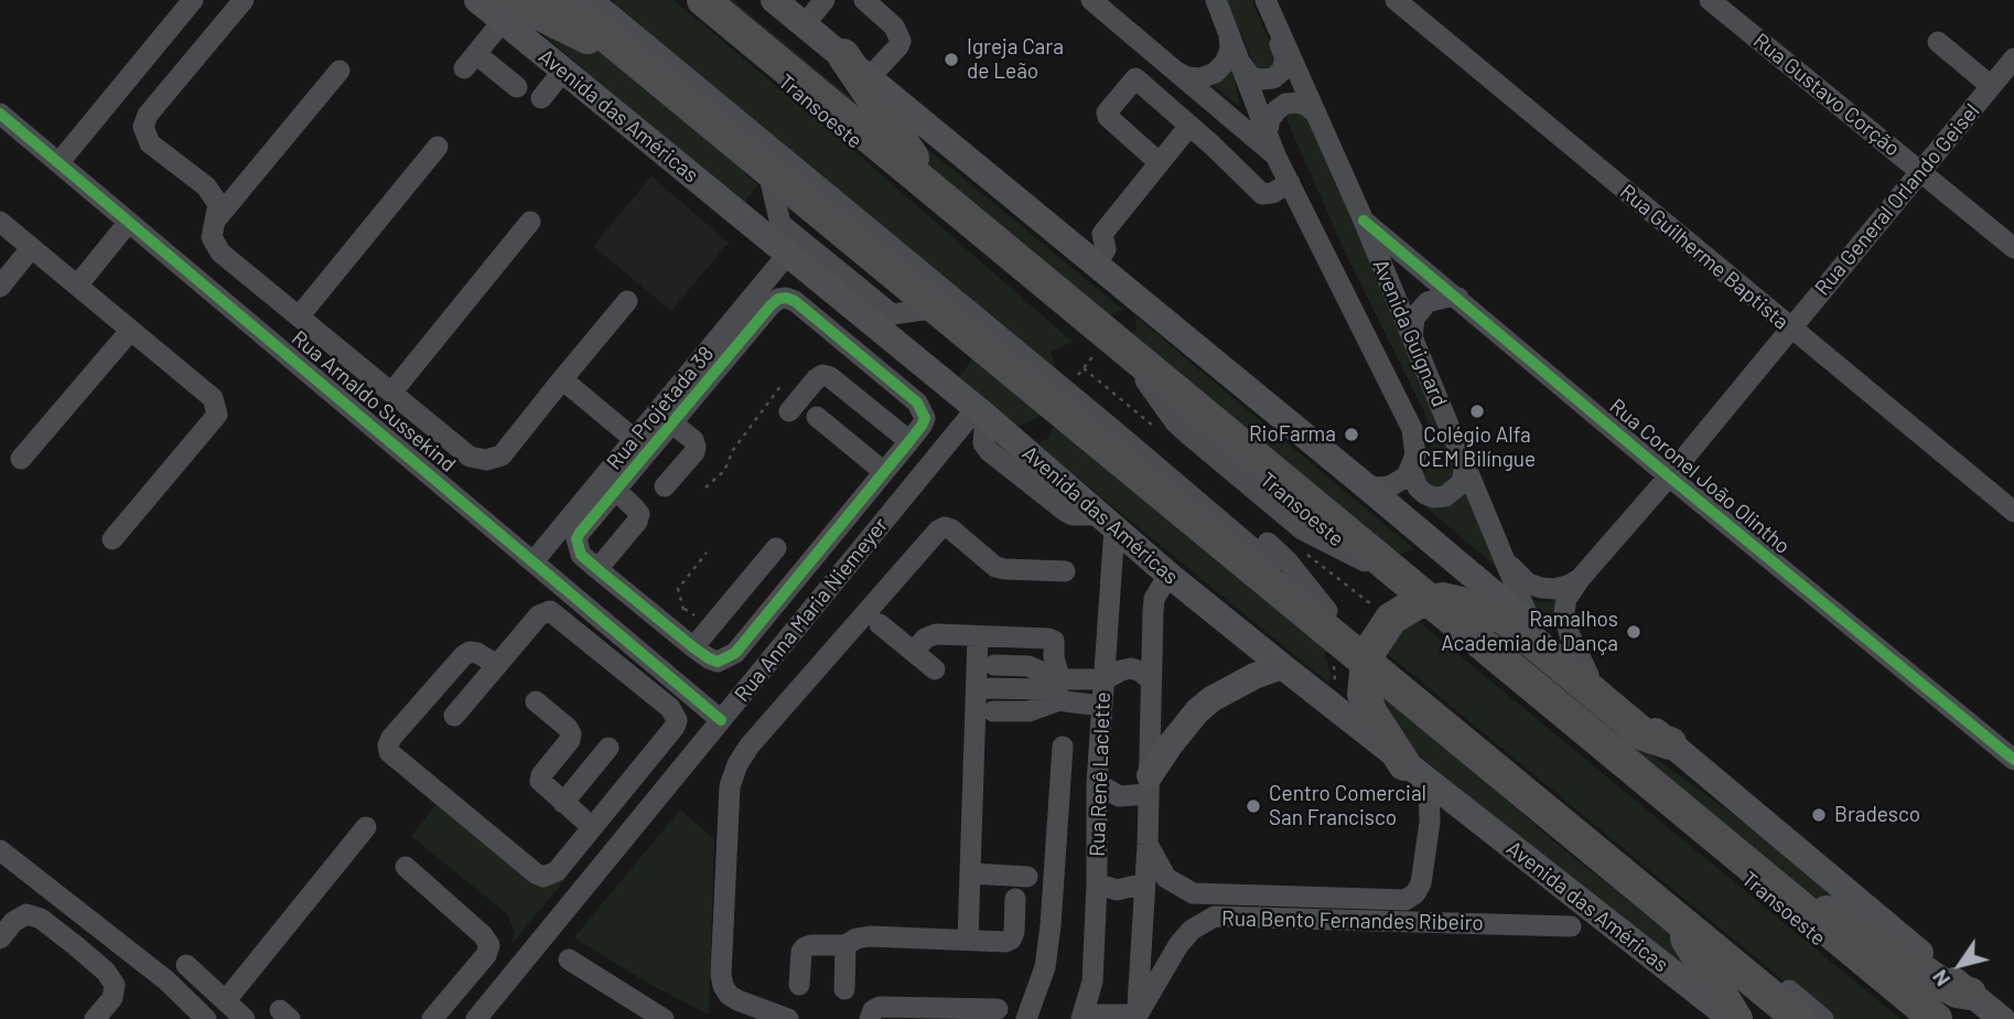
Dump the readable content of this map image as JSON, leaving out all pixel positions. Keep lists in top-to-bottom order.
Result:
{
  "streets": {
    "main road": ["Avenida das Américas"],
    "street": [
      "Rua Gustavo Corção",
      "Transoeste",
      "Rua General Orlando Geisel",
      "Rua Guilherme Baptista",
      "Avenida Guignard",
      "Rua Arnaldo Sussekind",
      "Rua Projetada 38",
      "Rua Coronel João Olintho",
      "Rua Anna Maria Niemeyer",
      "Rua Renê Laclette",
      "Rua Bento Fernandes Ribeiro"
    ]
  },
  "crossings": [
    ["Rua Gustavo Corção", "Rua General Orlando Geisel"],
    ["Avenida das Américas", "Rua Projetada 38"],
    ["Avenida das Américas", "Rua Anna Maria Niemeyer"],
    ["Avenida das Américas", "Rua Renê Laclette"],
    ["Avenida das Américas", "Rua Bento Fernandes Ribeiro"],
    ["Rua General Orlando Geisel", "Rua Guilherme Baptista"],
    ["Rua General Orlando Geisel", "Rua Coronel João Olintho"],
    ["Avenida Guignard", "Rua Coronel João Olintho"],
    ["Rua Arnaldo Sussekind", "Rua Projetada 38"],
    ["Rua Arnaldo Sussekind", "Rua Anna Maria Niemeyer"]
  ],
  "places": [
    "Igreja Cara de Leão",
    "Colégio Alfa CEM Bilíngue",
    "RioFarma",
    "Ramalhos Academia de Dança",
    "Centro Comercial San Francisco",
    "Bradesco"
  ],
  "north": "bottom left"
}
